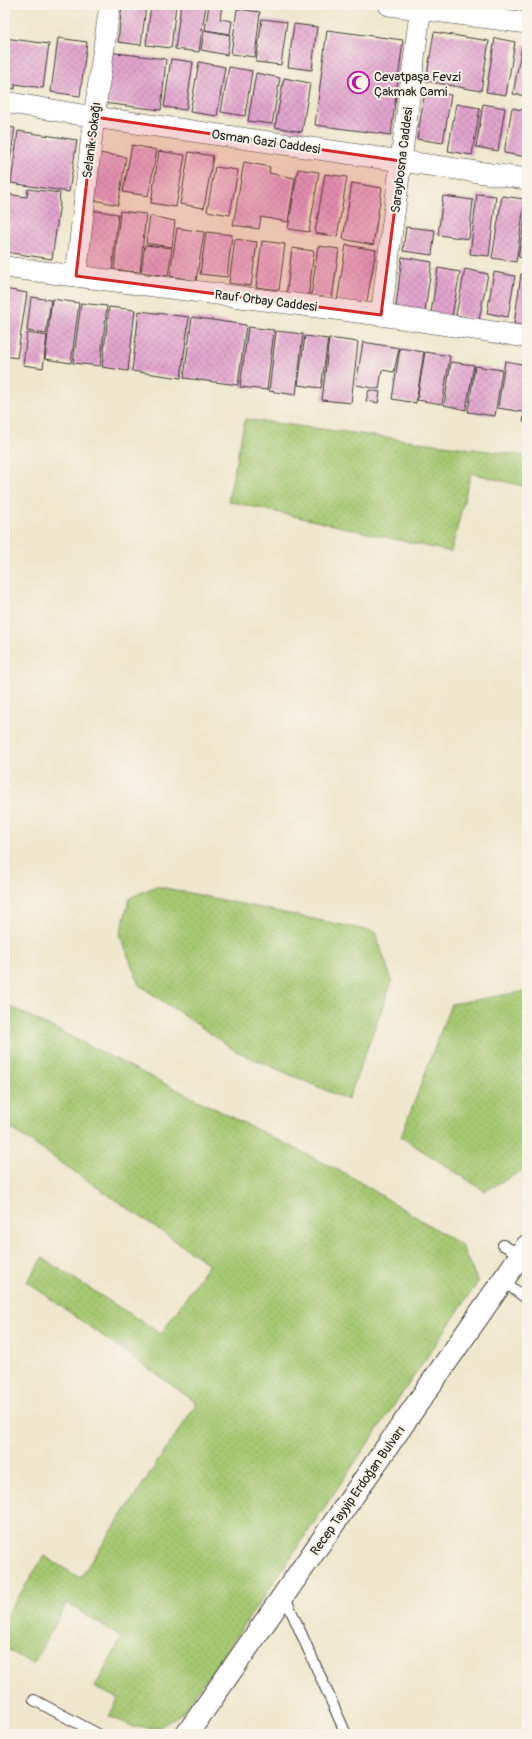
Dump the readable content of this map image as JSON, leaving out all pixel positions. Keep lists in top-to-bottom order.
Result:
{
  "streets": {
    "street": [
      "Selanik Sokağı",
      "Osman Gazi Caddesi",
      "Saraybosna Caddesi",
      "Rauf Orbay Caddesi",
      "Recep Tayyip Erdoğan Bulvarı"
    ]
  },
  "crossings": [
    ["Selanik Sokağı", "Osman Gazi Caddesi"],
    ["Selanik Sokağı", "Rauf Orbay Caddesi"],
    ["Osman Gazi Caddesi", "Saraybosna Caddesi"],
    ["Saraybosna Caddesi", "Rauf Orbay Caddesi"]
  ],
  "places": {
    "mosque": ["Cevatpaşa Fevzi Çakmak Cami"]
  }
}
